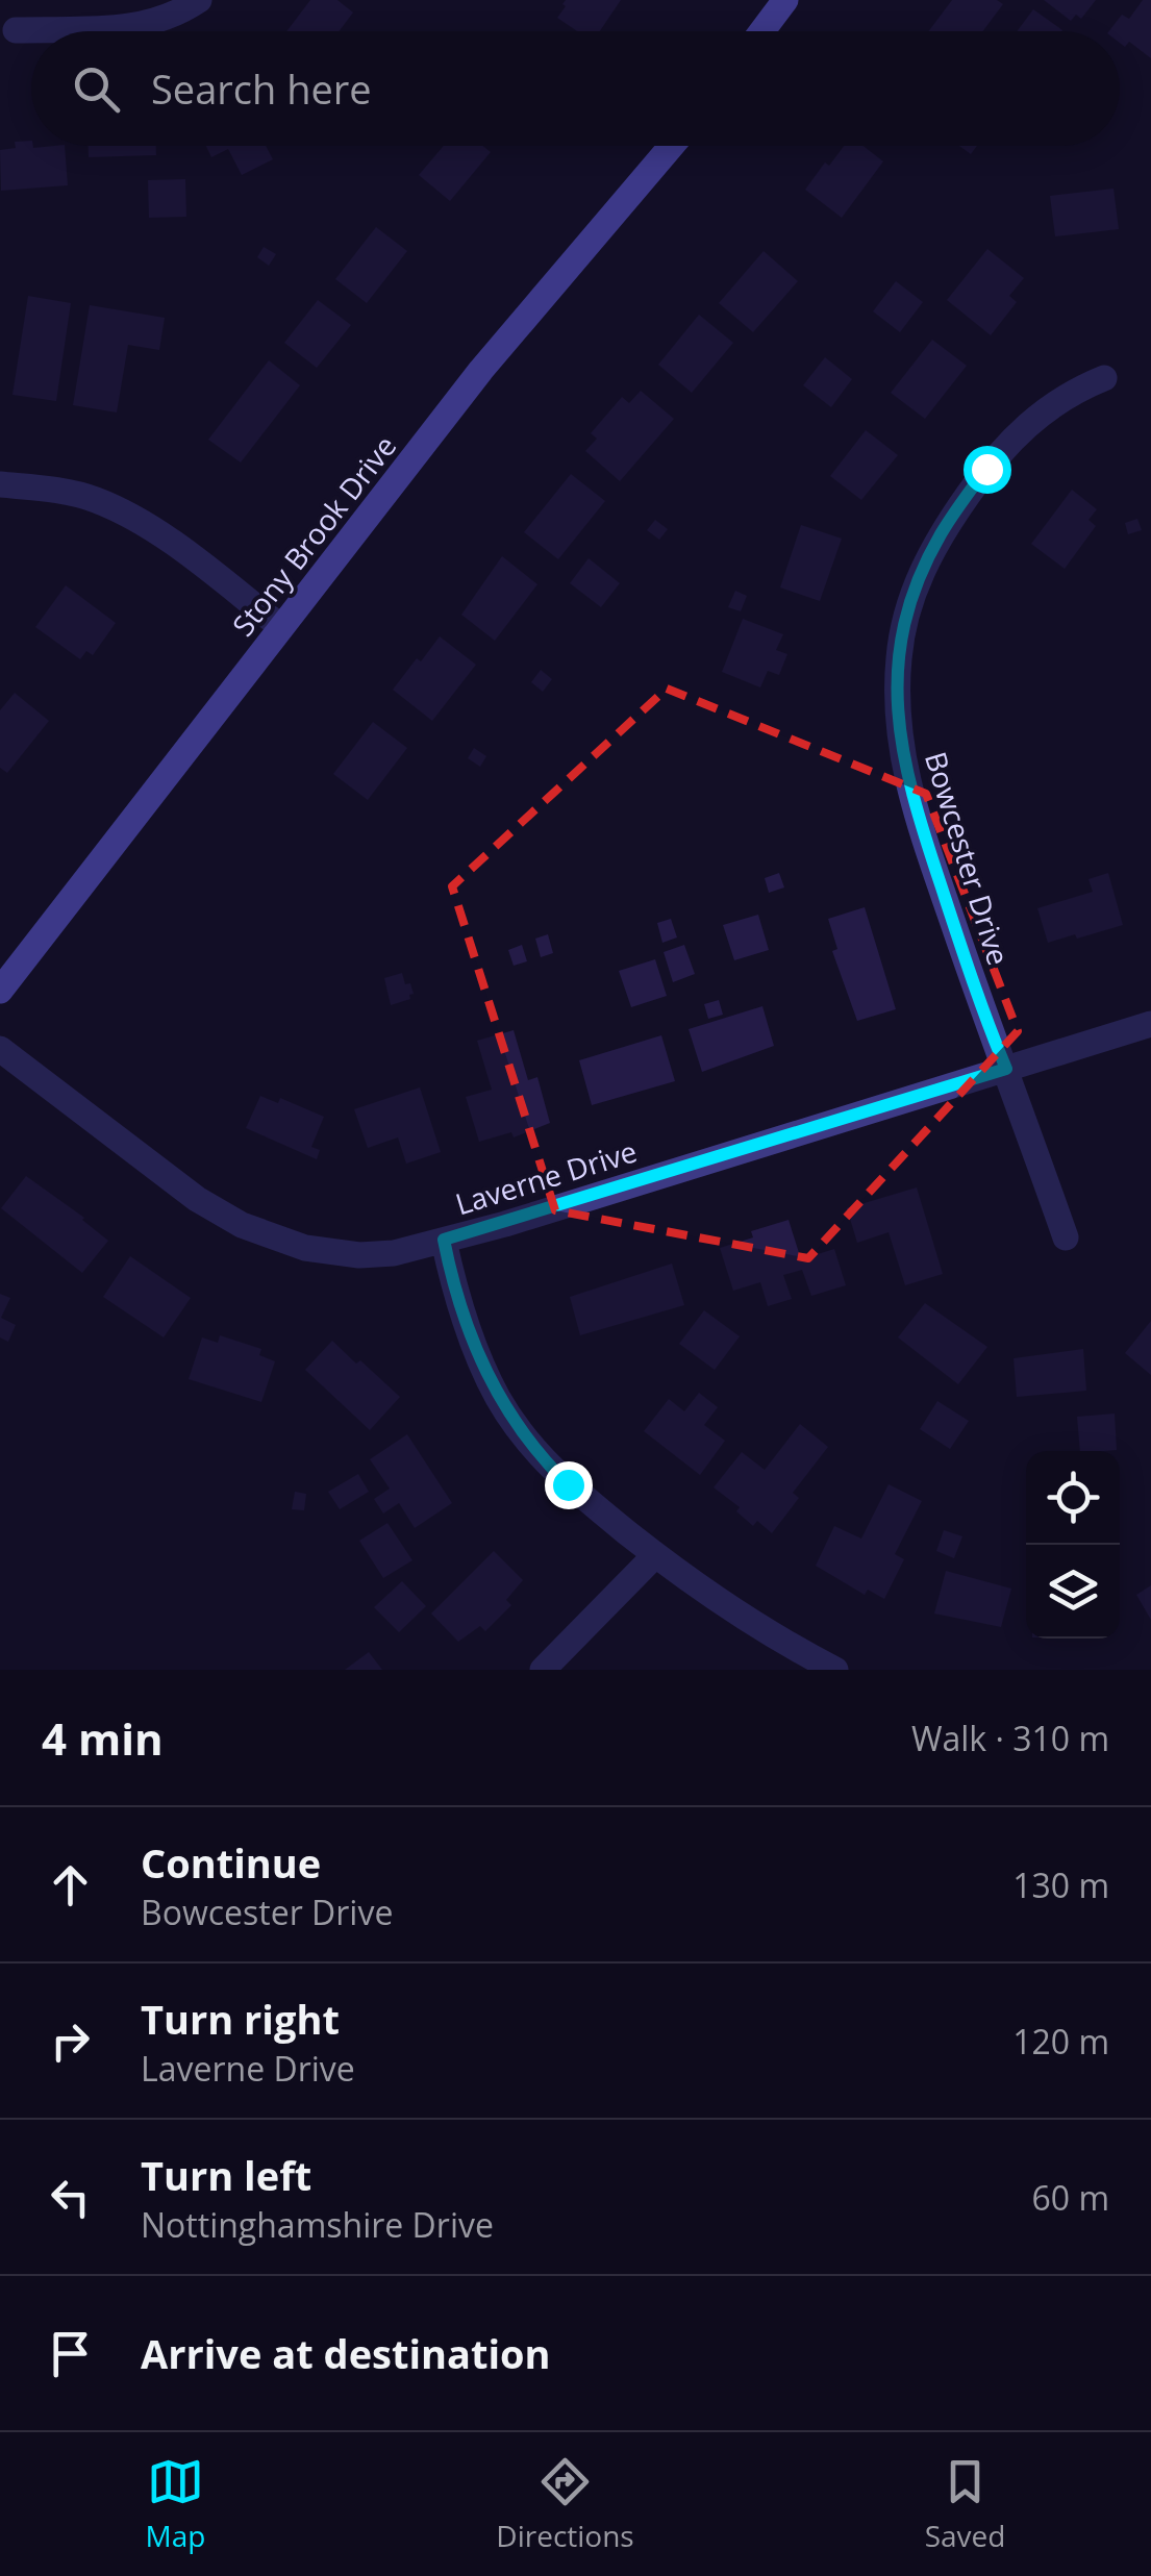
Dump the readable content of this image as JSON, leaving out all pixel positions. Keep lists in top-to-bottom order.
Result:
{
  "streets": {
    "street": ["Stony Brook Drive", "Bowcester Drive", "Laverne Drive"]
  },
  "crossings": [
    ["Bowcester Drive", "Laverne Drive"]
  ],
  "page": {
    "search": "Search here",
    "heading": ["4 min", "Walk · 310 m"],
    "list": [
      ["Continue", "Bowcester Drive", "130 m"],
      ["Turn right", "Laverne Drive", "120 m"],
      ["Turn left", "Nottinghamshire Drive", "60 m"],
      "Arrive at destination"
    ],
    "nav": ["Map", "Directions", "Saved"]
  }
}
